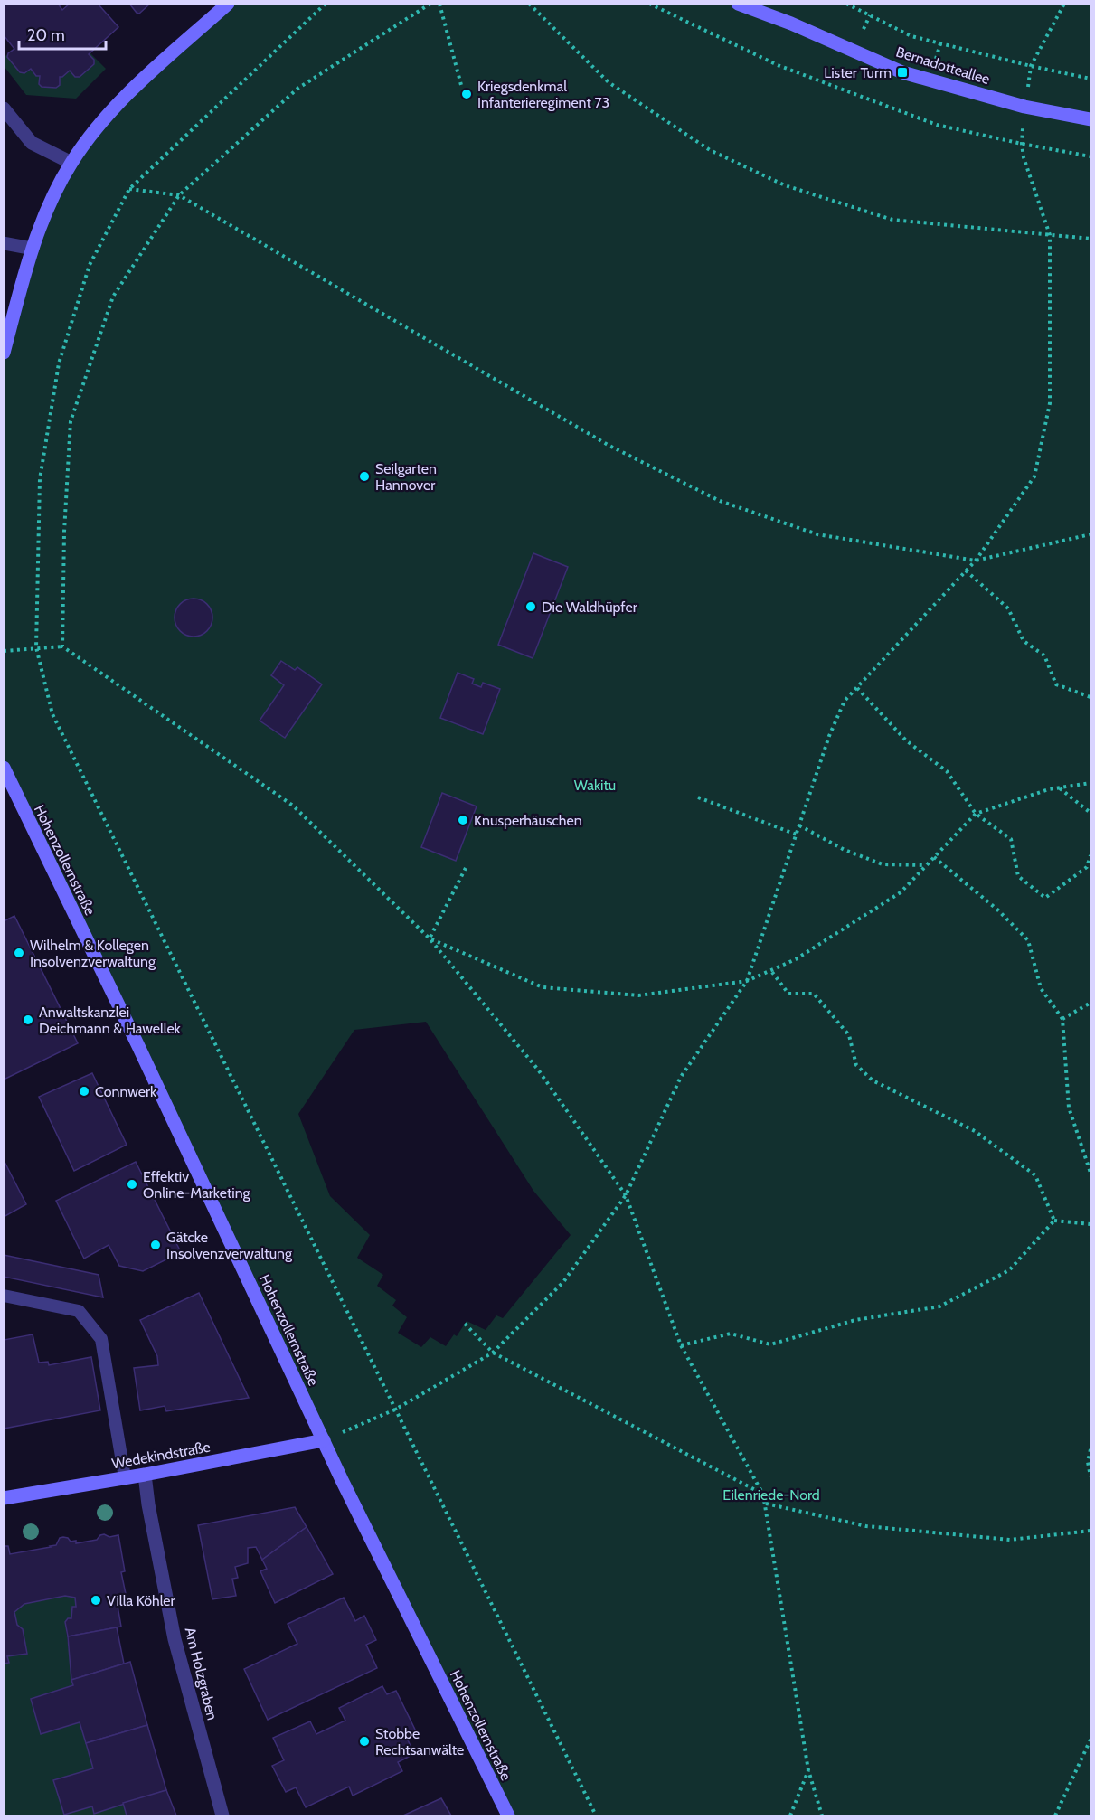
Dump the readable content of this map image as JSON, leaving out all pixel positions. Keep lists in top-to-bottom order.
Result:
{
  "streets": {
    "street": [
      "Bernadotteallee",
      "Hohenzollernstraße",
      "Wedekindstraße",
      "Am Holzgraben"
    ]
  },
  "crossings": [
    ["Hohenzollernstraße", "Wedekindstraße"],
    ["Wedekindstraße", "Am Holzgraben"]
  ],
  "parks": ["Wakitu", "Eilenriede-Nord"],
  "places": {
    "transit": ["Lister Turm"],
    "other": [
      "Kriegsdenkmal Infanterieregiment 73",
      "Seilgarten Hannover",
      "Die Waldhüpfer",
      "Knusperhäuschen",
      "Wilhelm & Kollegen Insolvenzverwaltung",
      "Anwaltskanzlei Deichmann & Hawellek",
      "Connwerk",
      "Effektiv Online-Marketing",
      "Gätcke Insolvenzverwaltung",
      "Villa Köhler",
      "Stobbe Rechtsanwälte"
    ]
  },
  "scale_bar": "20 m"
}
